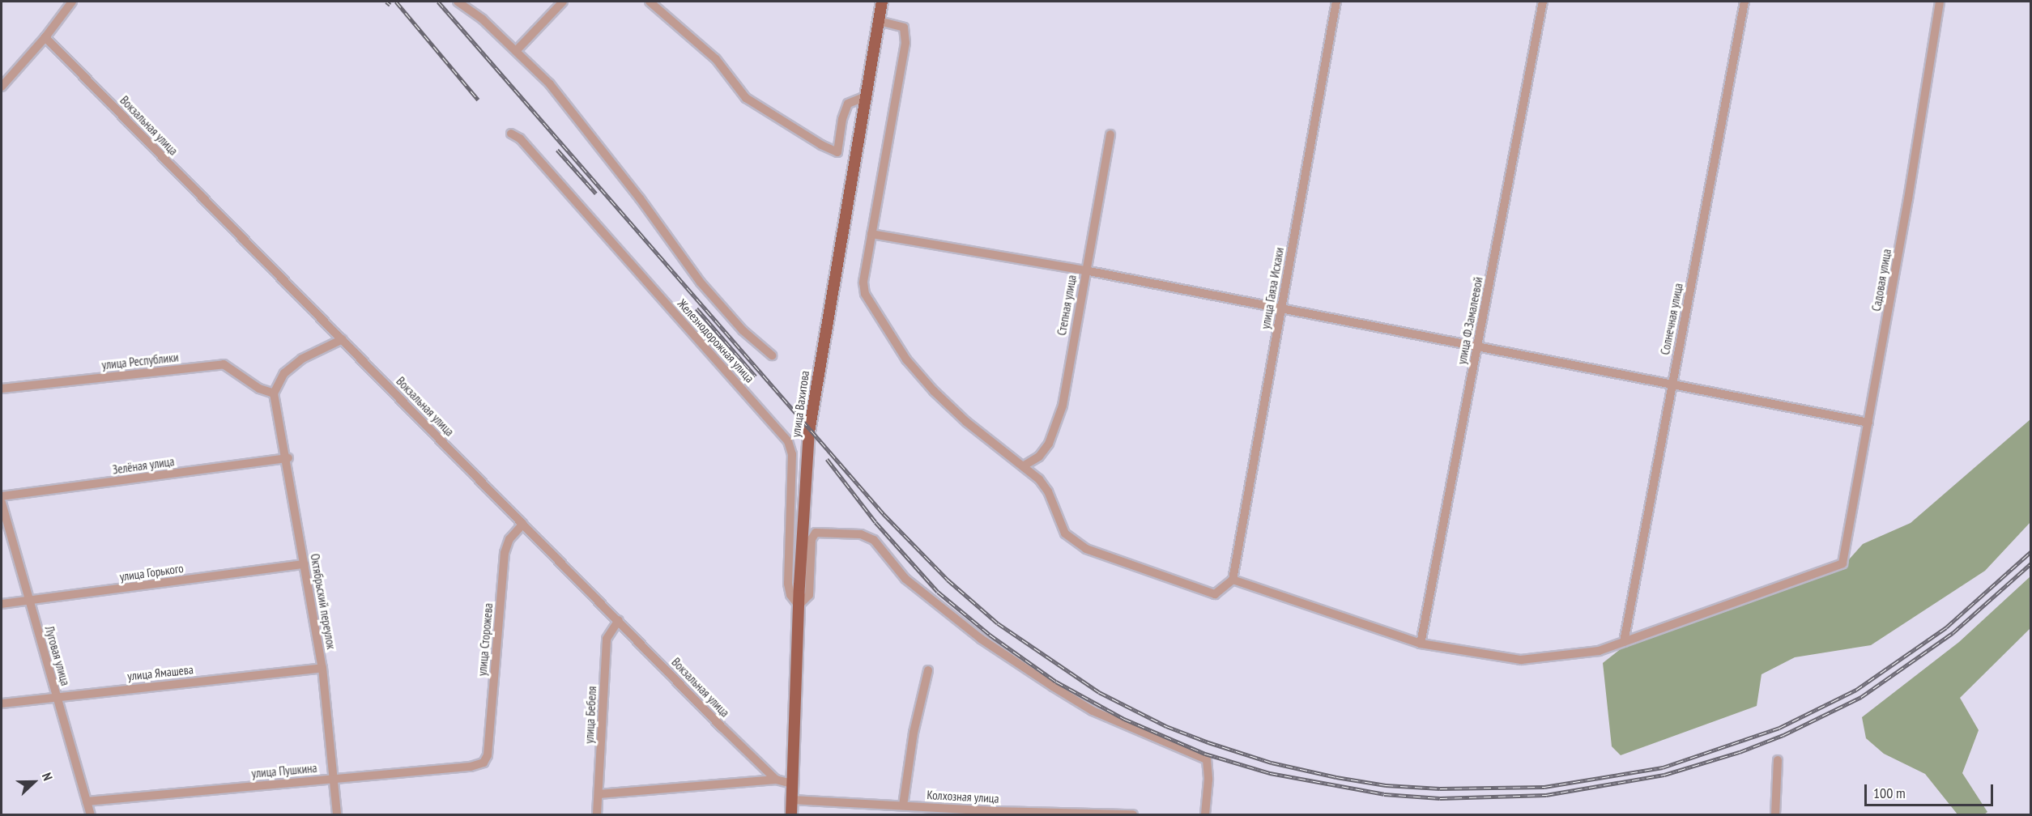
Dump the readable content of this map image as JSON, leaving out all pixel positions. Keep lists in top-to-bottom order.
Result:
{
  "streets": {
    "main road": ["улица Вахитова"],
    "street": [
      "Вокзальная улица",
      "Садовая улица",
      "улица Гаяза Исхаки",
      "Степная улица",
      "Солнечная улица",
      "улица Ф.Замалеевой",
      "Железнодорожная улица",
      "улица Республики",
      "Зелёная улица",
      "улица Горького",
      "Октябрьский переулок",
      "улица Сторожева",
      "Луговая улица",
      "улица Ямашева",
      "улица Бебеля",
      "улица Пушкина",
      "Колхозная улица"
    ]
  },
  "crossings": [
    ["Вокзальная улица", "улица Сторожева"],
    ["Вокзальная улица", "улица Бебеля"],
    ["Садовая улица", "Солнечная улица"],
    ["Железнодорожная улица", "улица Вахитова"],
    ["улица Республики", "Октябрьский переулок"],
    ["улица Вахитова", "Колхозная улица"],
    ["Зелёная улица", "Октябрьский переулок"],
    ["улица Горького", "Октябрьский переулок"],
    ["улица Горького", "Луговая улица"],
    ["Октябрьский переулок", "улица Ямашева"],
    ["Октябрьский переулок", "улица Пушкина"],
    ["улица Сторожева", "улица Пушкина"],
    ["Луговая улица", "улица Ямашева"],
    ["Луговая улица", "улица Пушкина"]
  ],
  "scale_bar": "100 m",
  "north": "right"
}
